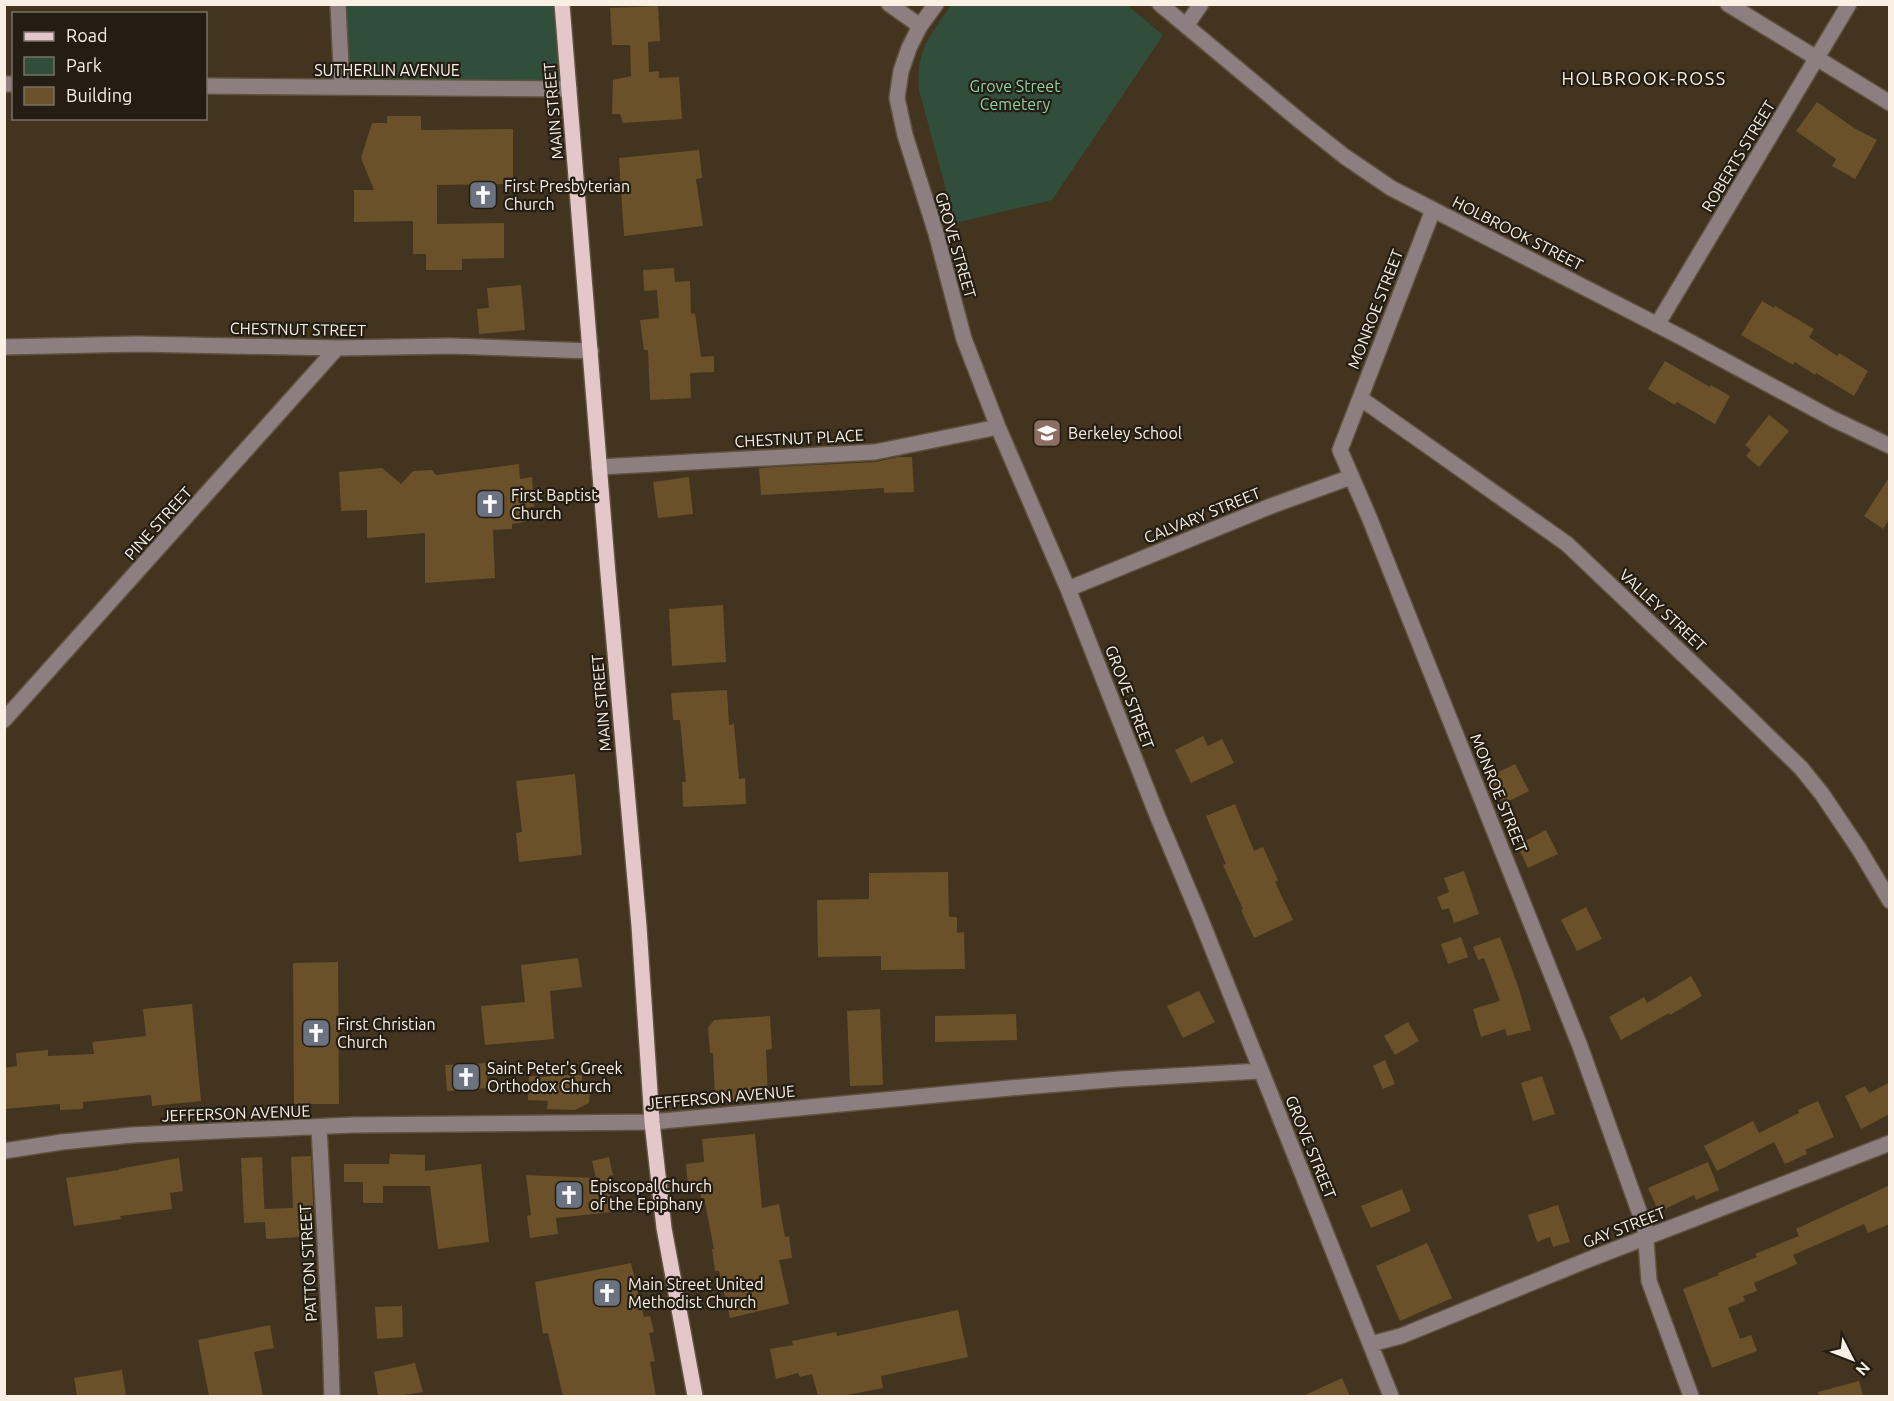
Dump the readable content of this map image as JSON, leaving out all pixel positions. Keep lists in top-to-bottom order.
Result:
{
  "streets": {
    "main road": ["MAIN STREET"],
    "street": [
      "SUTHERLIN AVENUE",
      "ROBERTS STREET",
      "HOLBROOK STREET",
      "GROVE STREET",
      "MONROE STREET",
      "CHESTNUT STREET",
      "CHESTNUT PLACE",
      "CALVARY STREET",
      "PINE STREET",
      "VALLEY STREET",
      "JEFFERSON AVENUE",
      "GAY STREET",
      "PATTON STREET"
    ]
  },
  "crossings": [
    ["SUTHERLIN AVENUE", "MAIN STREET"],
    ["MAIN STREET", "CHESTNUT STREET"],
    ["MAIN STREET", "CHESTNUT PLACE"],
    ["MAIN STREET", "JEFFERSON AVENUE"],
    ["ROBERTS STREET", "HOLBROOK STREET"],
    ["HOLBROOK STREET", "MONROE STREET"],
    ["GROVE STREET", "CHESTNUT PLACE"],
    ["GROVE STREET", "CALVARY STREET"],
    ["GROVE STREET", "JEFFERSON AVENUE"],
    ["GROVE STREET", "GAY STREET"],
    ["MONROE STREET", "CALVARY STREET"],
    ["MONROE STREET", "VALLEY STREET"],
    ["MONROE STREET", "GAY STREET"],
    ["CHESTNUT STREET", "PINE STREET"],
    ["JEFFERSON AVENUE", "PATTON STREET"]
  ],
  "districts": ["HOLBROOK-ROSS"],
  "parks": ["Grove Street Cemetery"],
  "places": {
    "church": [
      "First Presbyterian Church",
      "First Baptist Church",
      "First Christian Church",
      "Saint Peter's Greek Orthodox Church",
      "Episcopal Church of the Epiphany",
      "Main Street United Methodist Church"
    ],
    "school or university": ["Berkeley School"]
  },
  "legend": ["Road", "Park", "Building"],
  "north": "bottom right"
}
